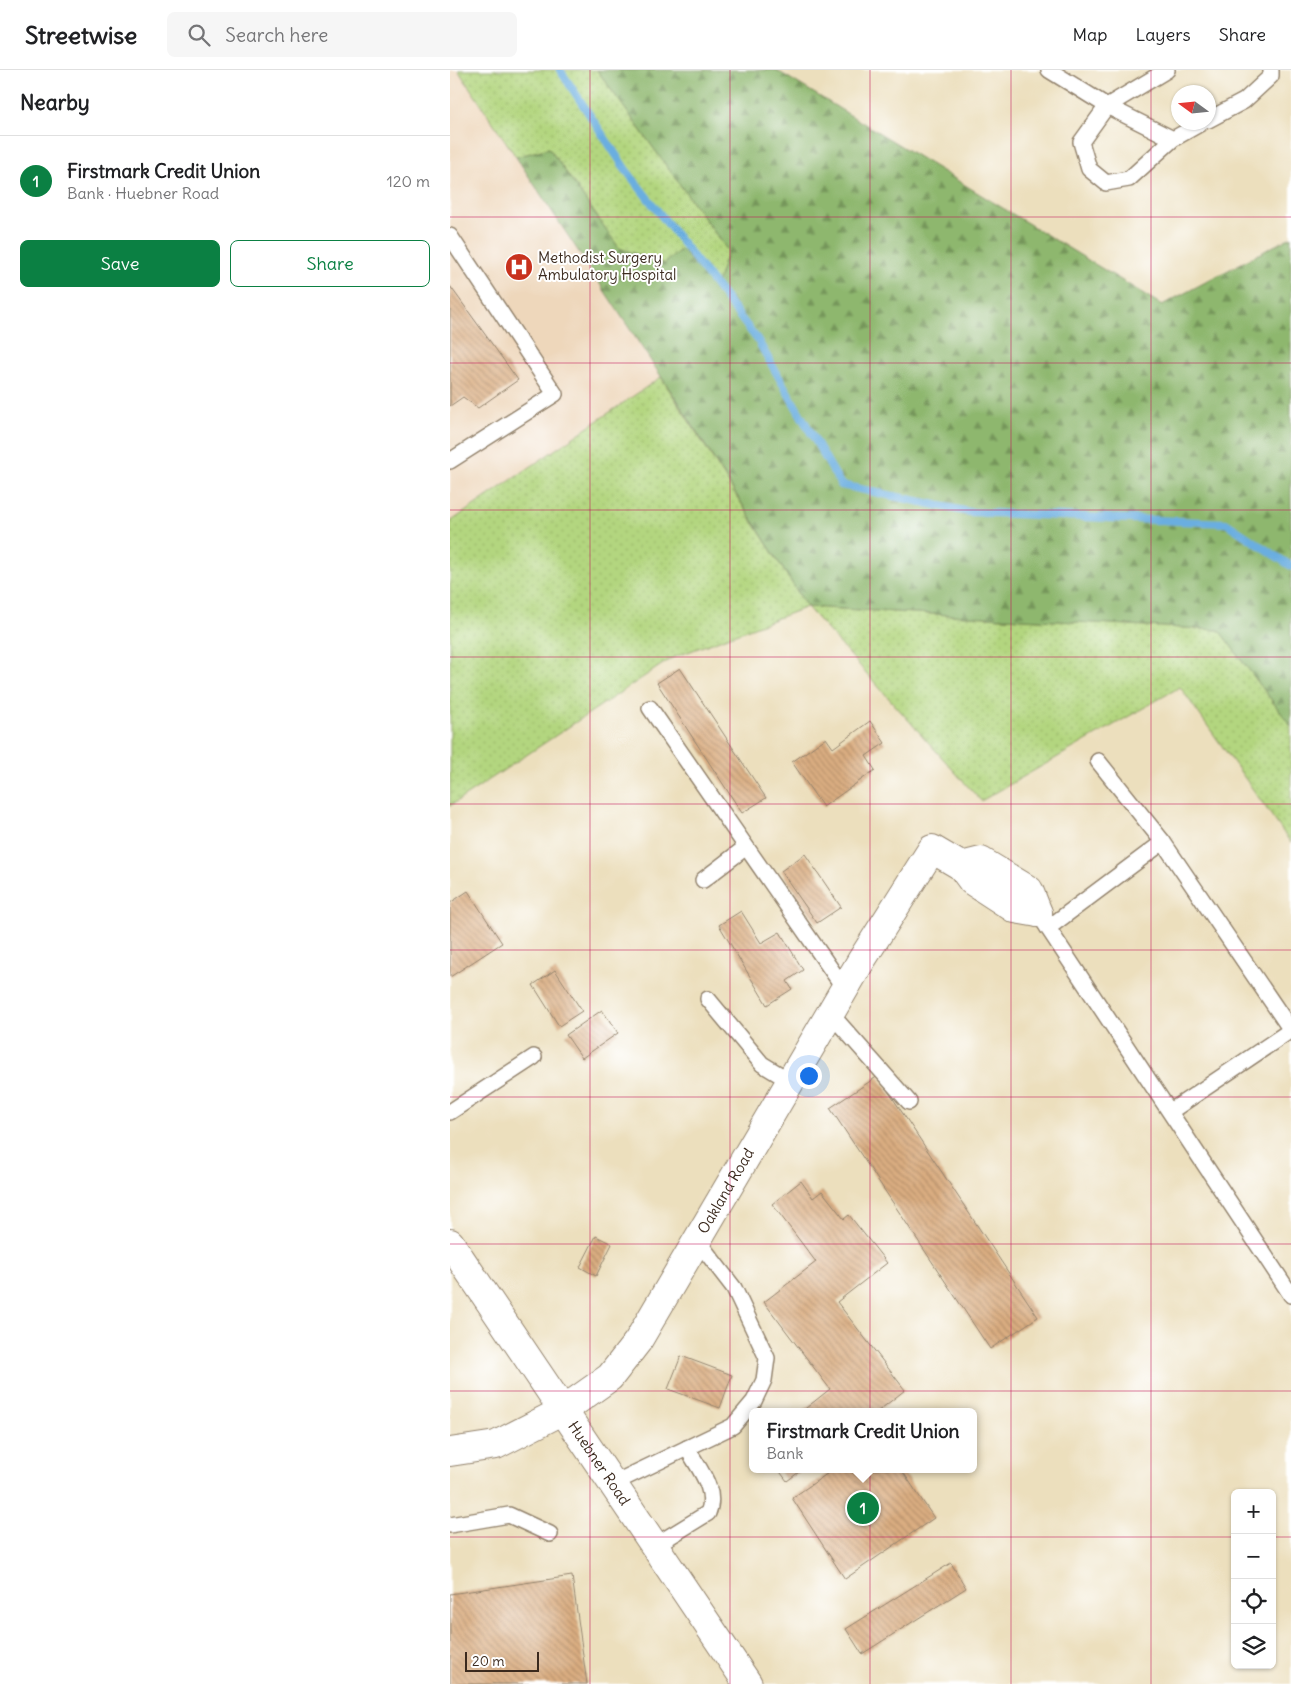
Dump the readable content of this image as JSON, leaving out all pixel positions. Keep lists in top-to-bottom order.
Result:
{
  "streets": {
    "street": ["Oakland Road", "Huebner Road"]
  },
  "crossings": [
    ["Oakland Road", "Huebner Road"]
  ],
  "places": {
    "hospital": ["Methodist Surgery Ambulatory Hospital"]
  },
  "scale_bar": "20 m",
  "north": "left",
  "page": {
    "header": "Streetwise",
    "search": "Search here",
    "nav": ["Map", "Layers", "Share"],
    "heading": "Nearby",
    "list": [
      {
        "mark": "1",
        "name": "Firstmark Credit Union",
        "note": "Bank · Huebner Road",
        "value": "120 m"
      }
    ],
    "buttons": ["Save", "Share"],
    "popup": ["Firstmark Credit Union", "Bank"],
    "map_buttons": ["+", "−"],
    "pins": "1",
    "scale": "20 m"
  }
}
